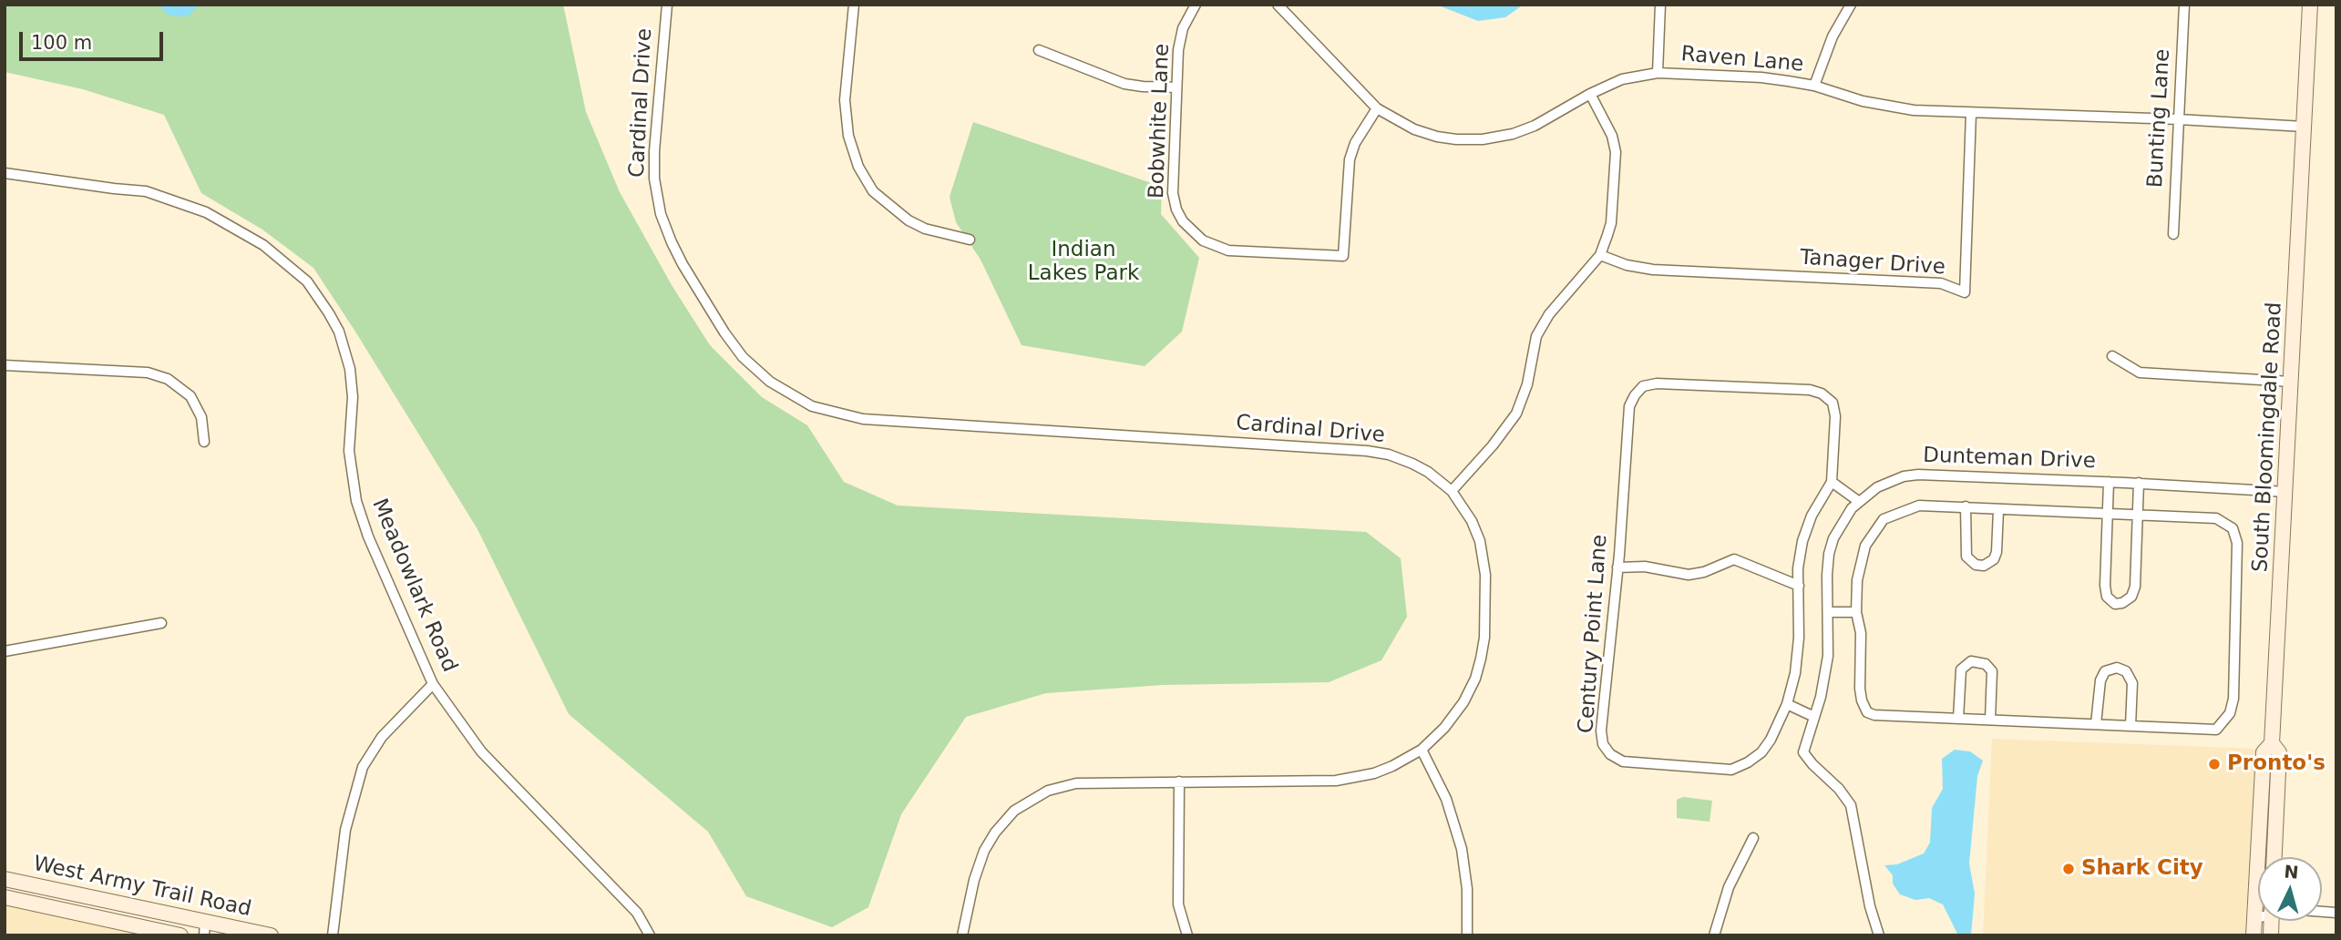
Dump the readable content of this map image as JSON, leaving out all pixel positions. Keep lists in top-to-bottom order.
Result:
{
  "streets": {
    "main road": ["South Bloomingdale Road", "West Army Trail Road"],
    "street": [
      "Raven Lane",
      "Cardinal Drive",
      "Bunting Lane",
      "Bobwhite Lane",
      "Tanager Drive",
      "Dunteman Drive",
      "Meadowlark Road",
      "Century Point Lane"
    ]
  },
  "crossings": [
    ["Raven Lane", "Bunting Lane"],
    ["Raven Lane", "Bobwhite Lane"],
    ["Raven Lane", "Tanager Drive"],
    ["Raven Lane", "South Bloomingdale Road"],
    ["South Bloomingdale Road", "Dunteman Drive"]
  ],
  "parks": ["Indian Lakes Park"],
  "places": ["Pronto's", "Shark City"],
  "scale_bar": "100 m",
  "north": "top"
}
